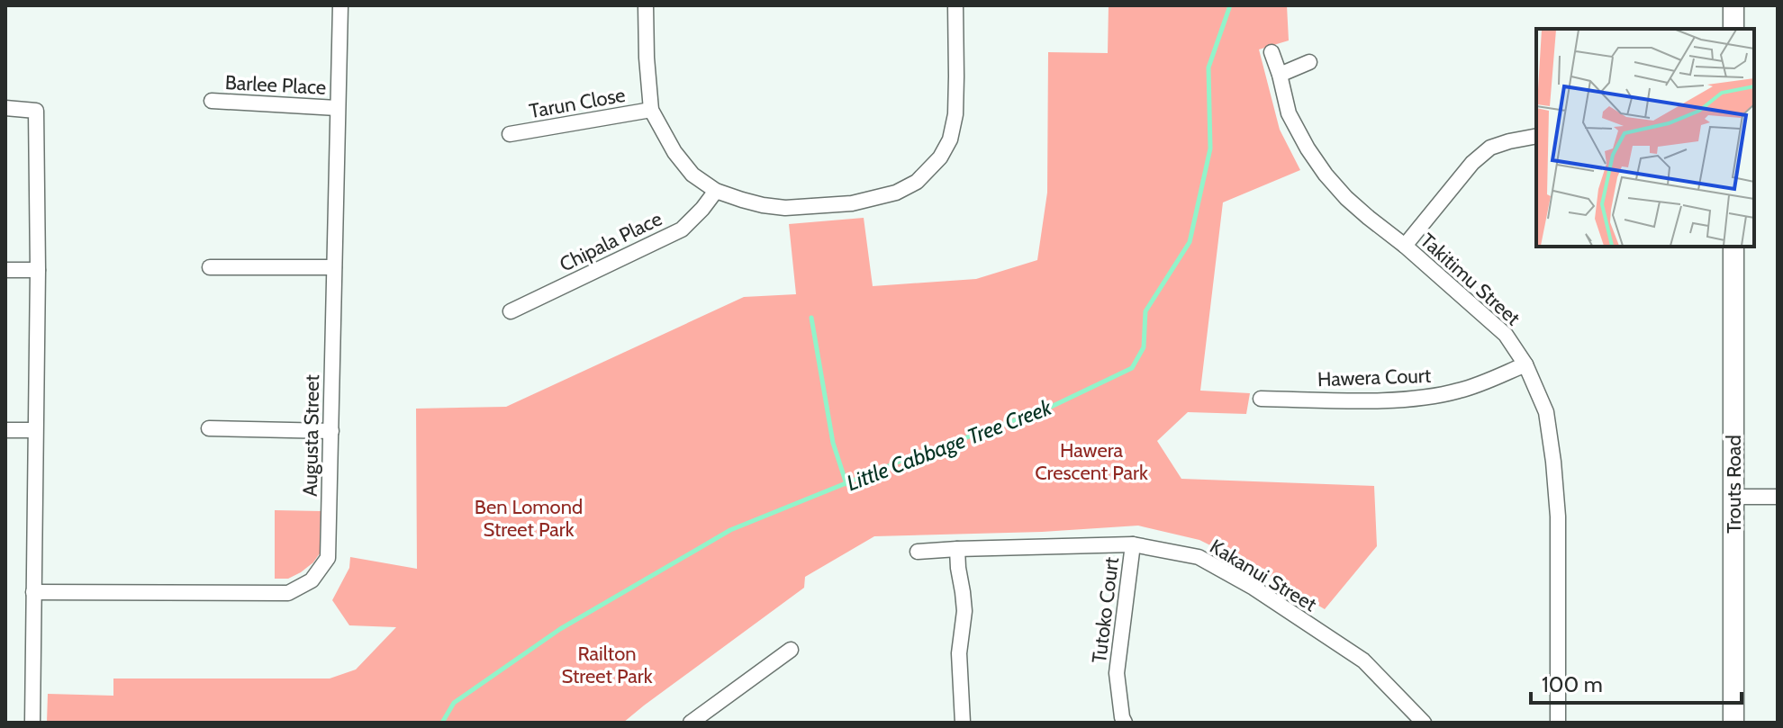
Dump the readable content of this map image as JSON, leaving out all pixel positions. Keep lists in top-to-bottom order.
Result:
{
  "streets": {
    "street": [
      "Barlee Place",
      "Tarun Close",
      "Chipala Place",
      "Takitimu Street",
      "Hawera Court",
      "Augusta Street",
      "Trouts Road",
      "Kakanui Street",
      "Tutoko Court"
    ]
  },
  "crossings": [
    ["Barlee Place", "Augusta Street"],
    ["Takitimu Street", "Hawera Court"],
    ["Kakanui Street", "Tutoko Court"]
  ],
  "water": ["Little Cabbage Tree Creek"],
  "parks": ["Hawera Crescent Park", "Ben Lomond Street Park", "Railton Street Park"],
  "scale_bar": "100 m"
}
